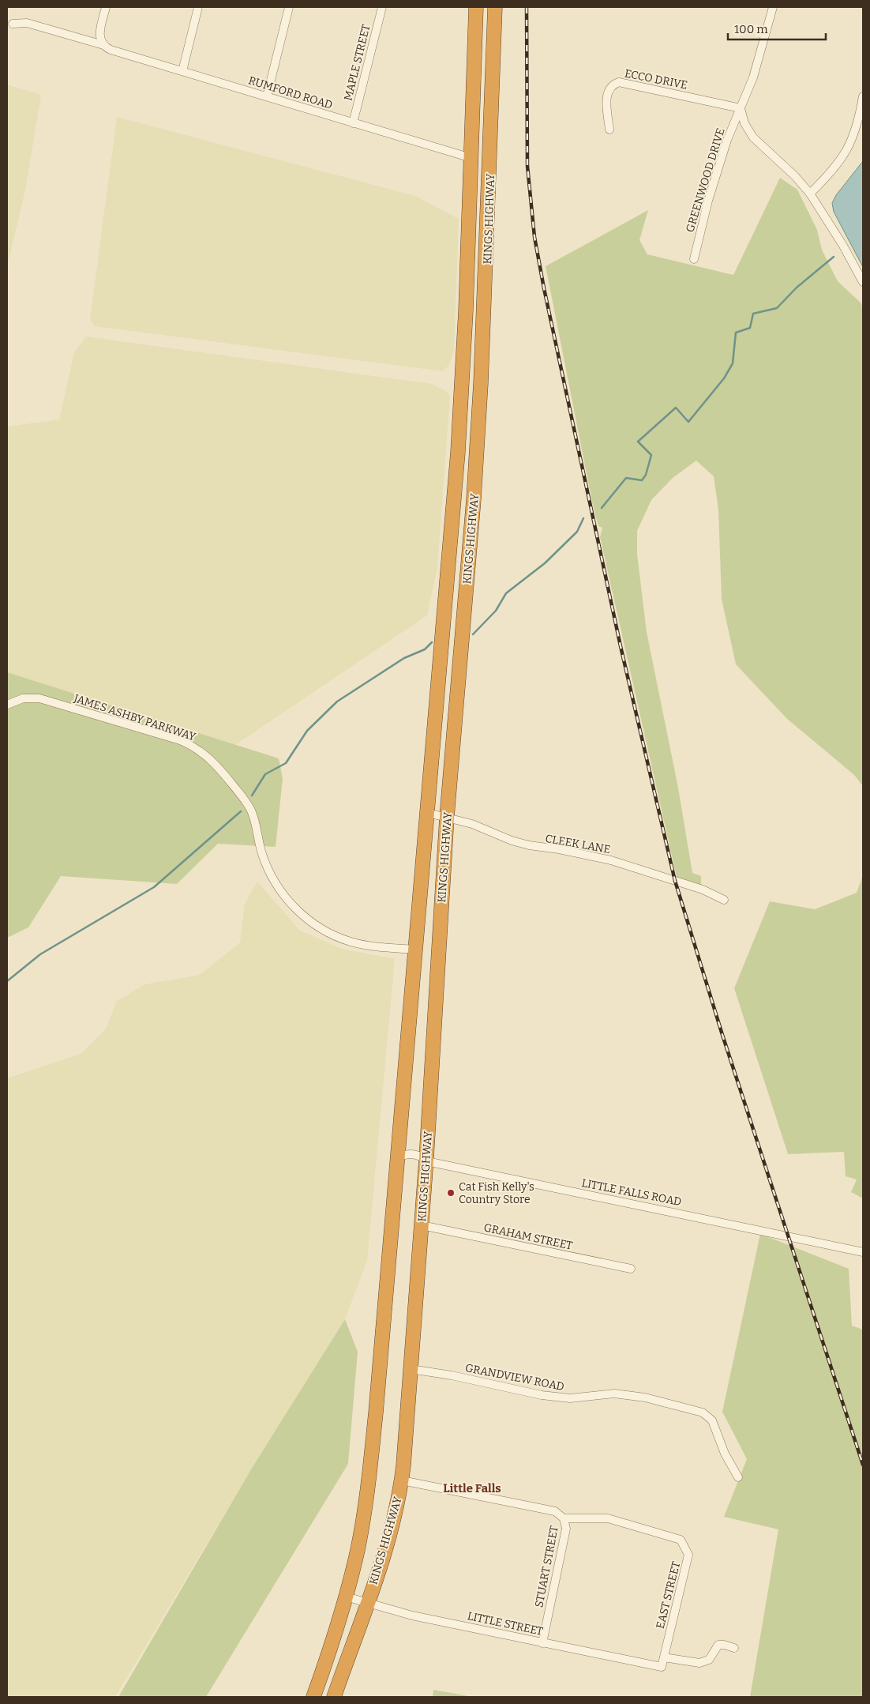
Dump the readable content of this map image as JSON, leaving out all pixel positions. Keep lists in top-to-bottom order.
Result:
{
  "streets": {
    "highway": ["KINGS HIGHWAY"],
    "street": [
      "MAPLE STREET",
      "ECCO DRIVE",
      "RUMFORD ROAD",
      "GREENWOOD DRIVE",
      "JAMES ASHBY PARKWAY",
      "CLEEK LANE",
      "LITTLE FALLS ROAD",
      "GRAHAM STREET",
      "GRANDVIEW ROAD",
      "STUART STREET",
      "EAST STREET",
      "LITTLE STREET"
    ]
  },
  "crossings": [
    ["MAPLE STREET", "RUMFORD ROAD"],
    ["ECCO DRIVE", "GREENWOOD DRIVE"],
    ["RUMFORD ROAD", "KINGS HIGHWAY"],
    ["KINGS HIGHWAY", "JAMES ASHBY PARKWAY"],
    ["KINGS HIGHWAY", "CLEEK LANE"],
    ["KINGS HIGHWAY", "LITTLE FALLS ROAD"],
    ["KINGS HIGHWAY", "GRAHAM STREET"],
    ["KINGS HIGHWAY", "GRANDVIEW ROAD"],
    ["KINGS HIGHWAY", "LITTLE STREET"],
    ["STUART STREET", "EAST STREET"],
    ["STUART STREET", "LITTLE STREET"],
    ["EAST STREET", "LITTLE STREET"]
  ],
  "districts": ["Little Falls"],
  "places": ["Cat Fish Kelly's Country Store"],
  "scale_bar": "100 m"
}
